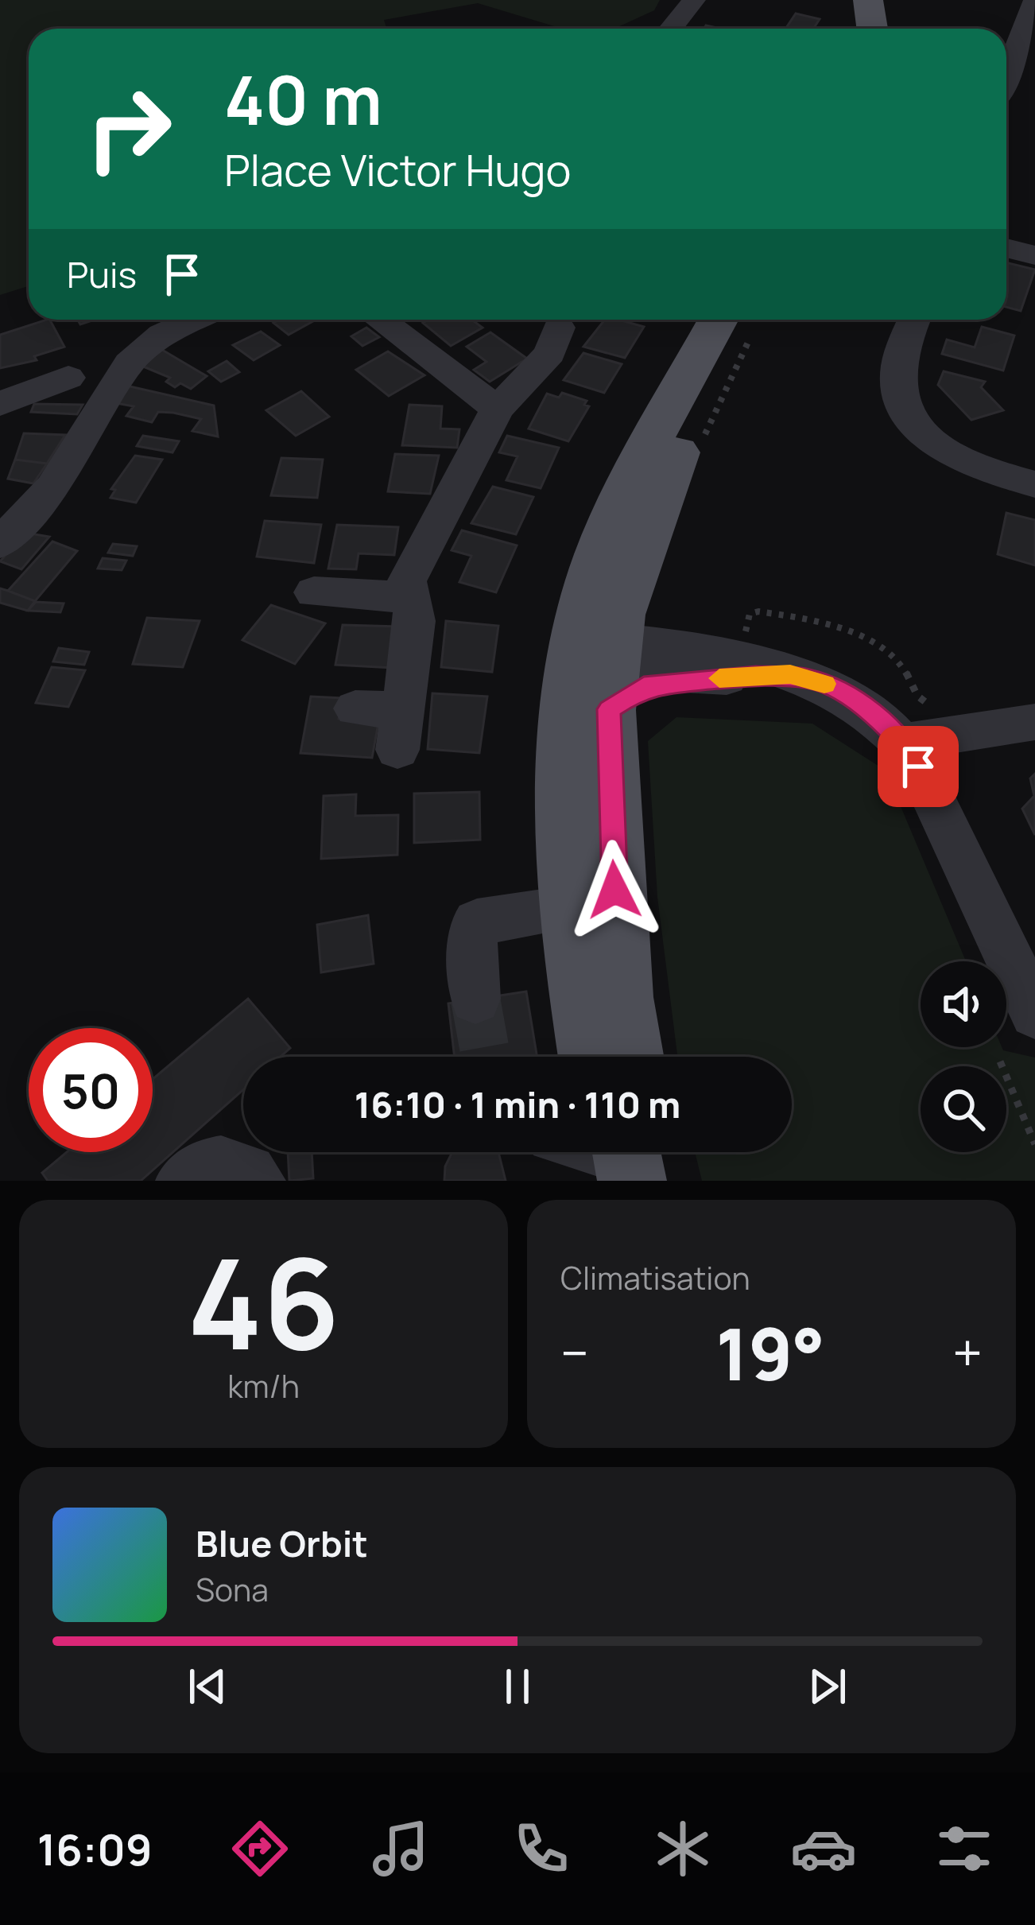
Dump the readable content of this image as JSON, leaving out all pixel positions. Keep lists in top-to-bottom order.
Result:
{
  "page": {
    "turn": ["40 m", "Place Victor Hugo"],
    "then": "Puis",
    "limit": "50",
    "trip": "16:10 · 1 min · 110 m",
    "tile": [
      ["46", "km/h"],
      "Climatisation"
    ],
    "heat": ["−", "19°", "+"],
    "song": ["Blue Orbit", "Sona"],
    "tabs": "16:09"
  }
}
